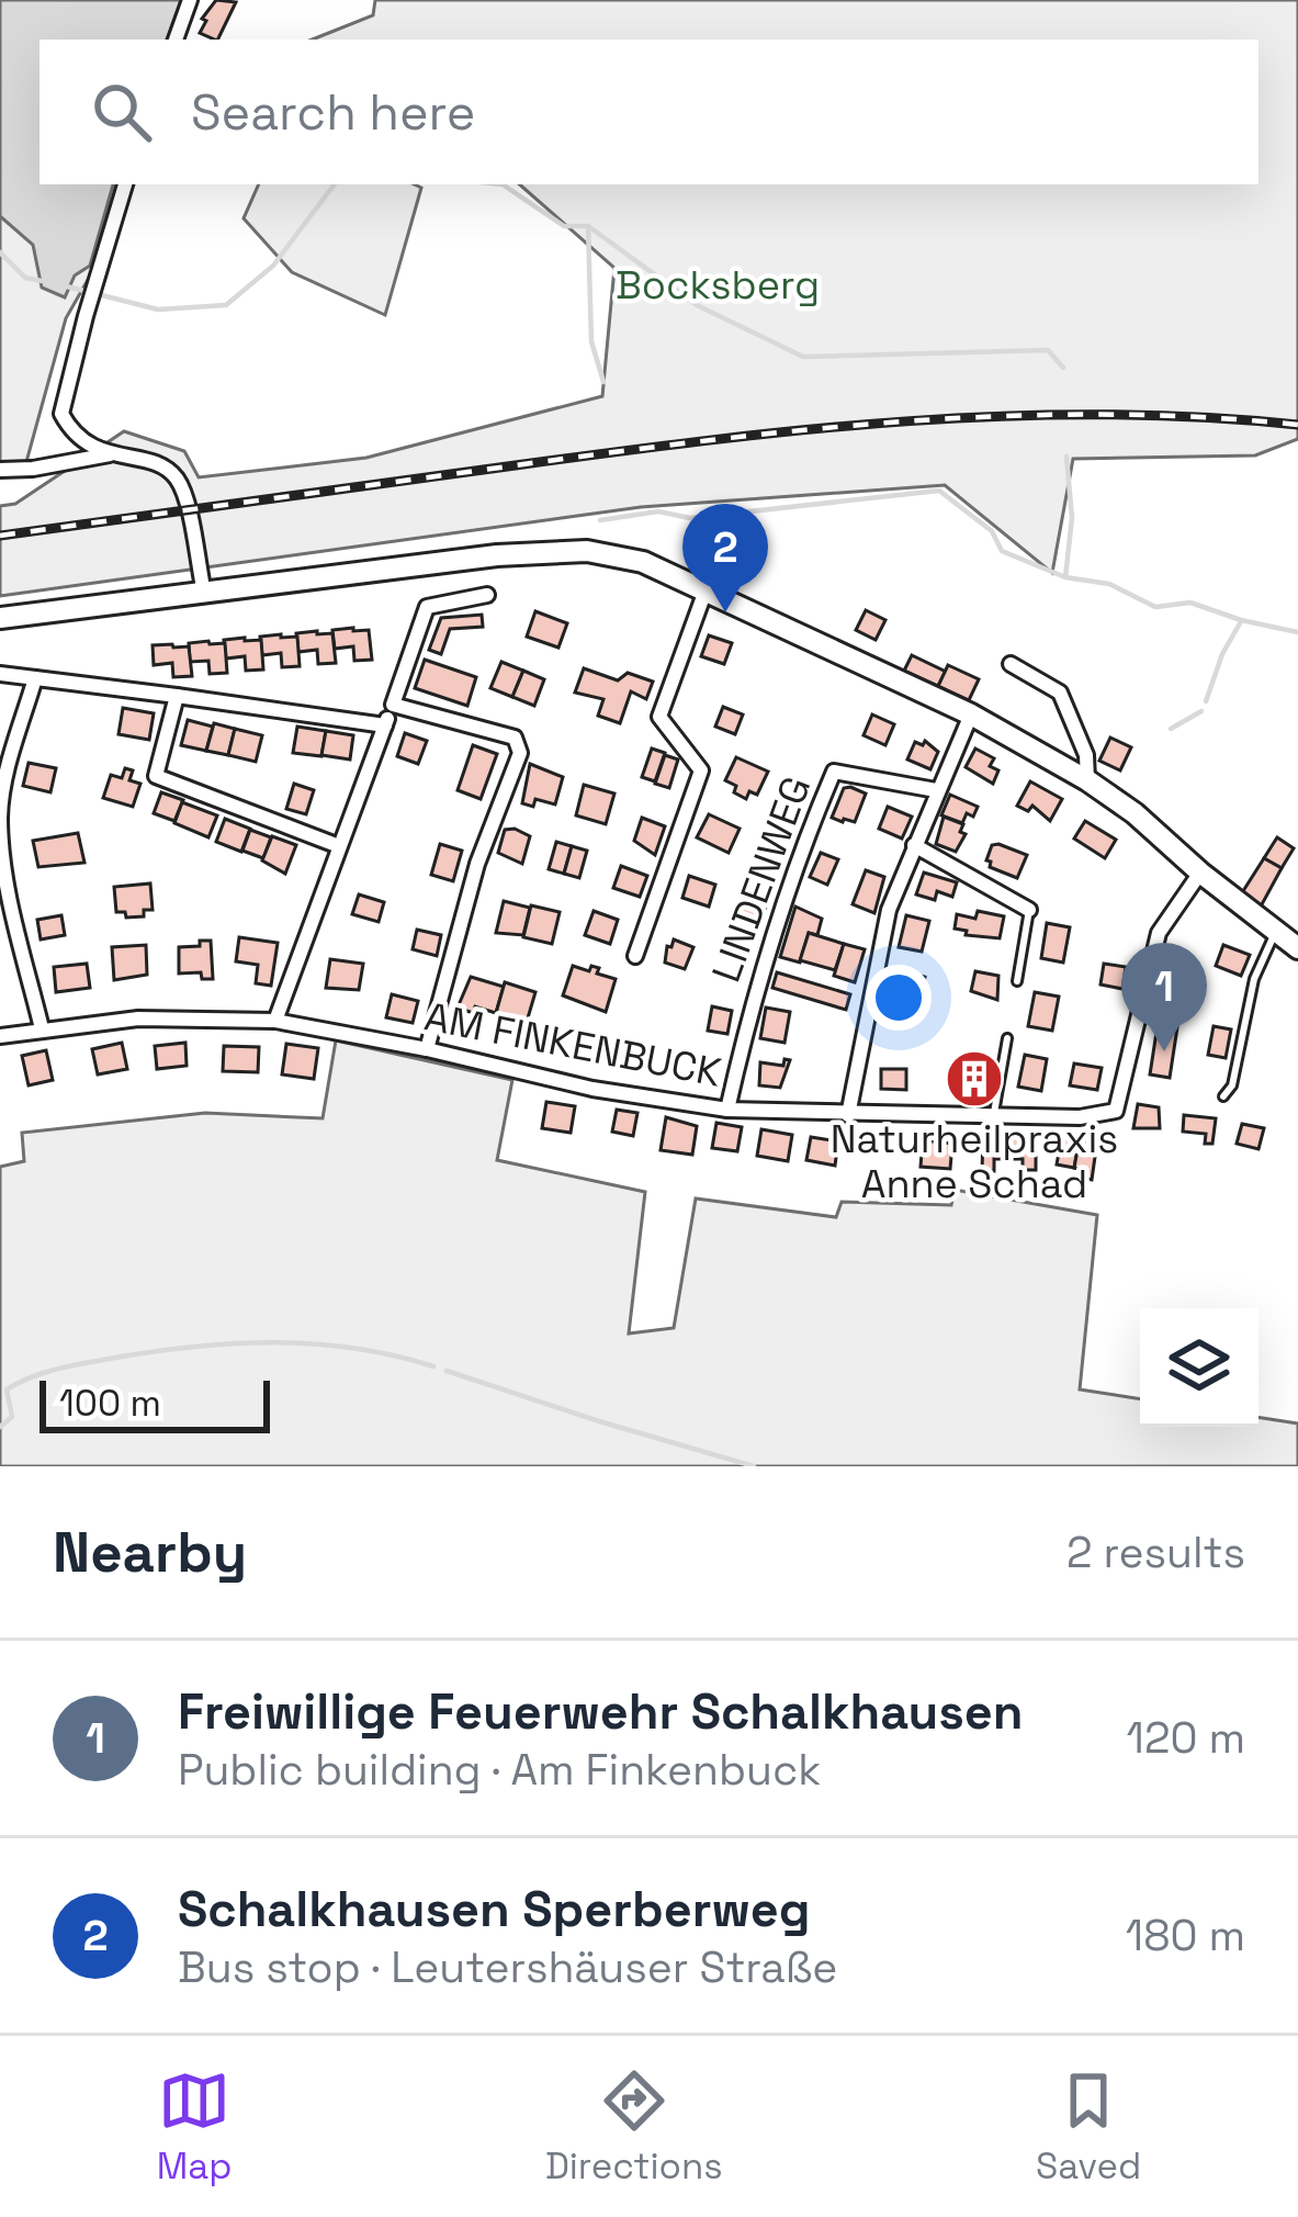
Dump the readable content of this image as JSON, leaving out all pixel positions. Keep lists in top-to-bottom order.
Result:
{
  "streets": {
    "street": ["LINDENWEG", "AM FINKENBUCK"]
  },
  "crossings": [
    ["LINDENWEG", "AM FINKENBUCK"]
  ],
  "parks": ["Bocksberg"],
  "places": {
    "building": ["Naturheilpraxis Anne Schad"]
  },
  "scale_bar": "100 m",
  "page": {
    "search": "Search here",
    "pins": ["2", "1"],
    "scale": "100 m",
    "heading": ["Nearby", "2 results"],
    "list": [
      {
        "mark": "1",
        "name": "Freiwillige Feuerwehr Schalkhausen",
        "note": "Public building · Am Finkenbuck",
        "value": "120 m"
      },
      {
        "mark": "2",
        "name": "Schalkhausen Sperberweg",
        "note": "Bus stop · Leutershäuser Straße",
        "value": "180 m"
      }
    ],
    "nav": ["Map", "Directions", "Saved"]
  }
}
